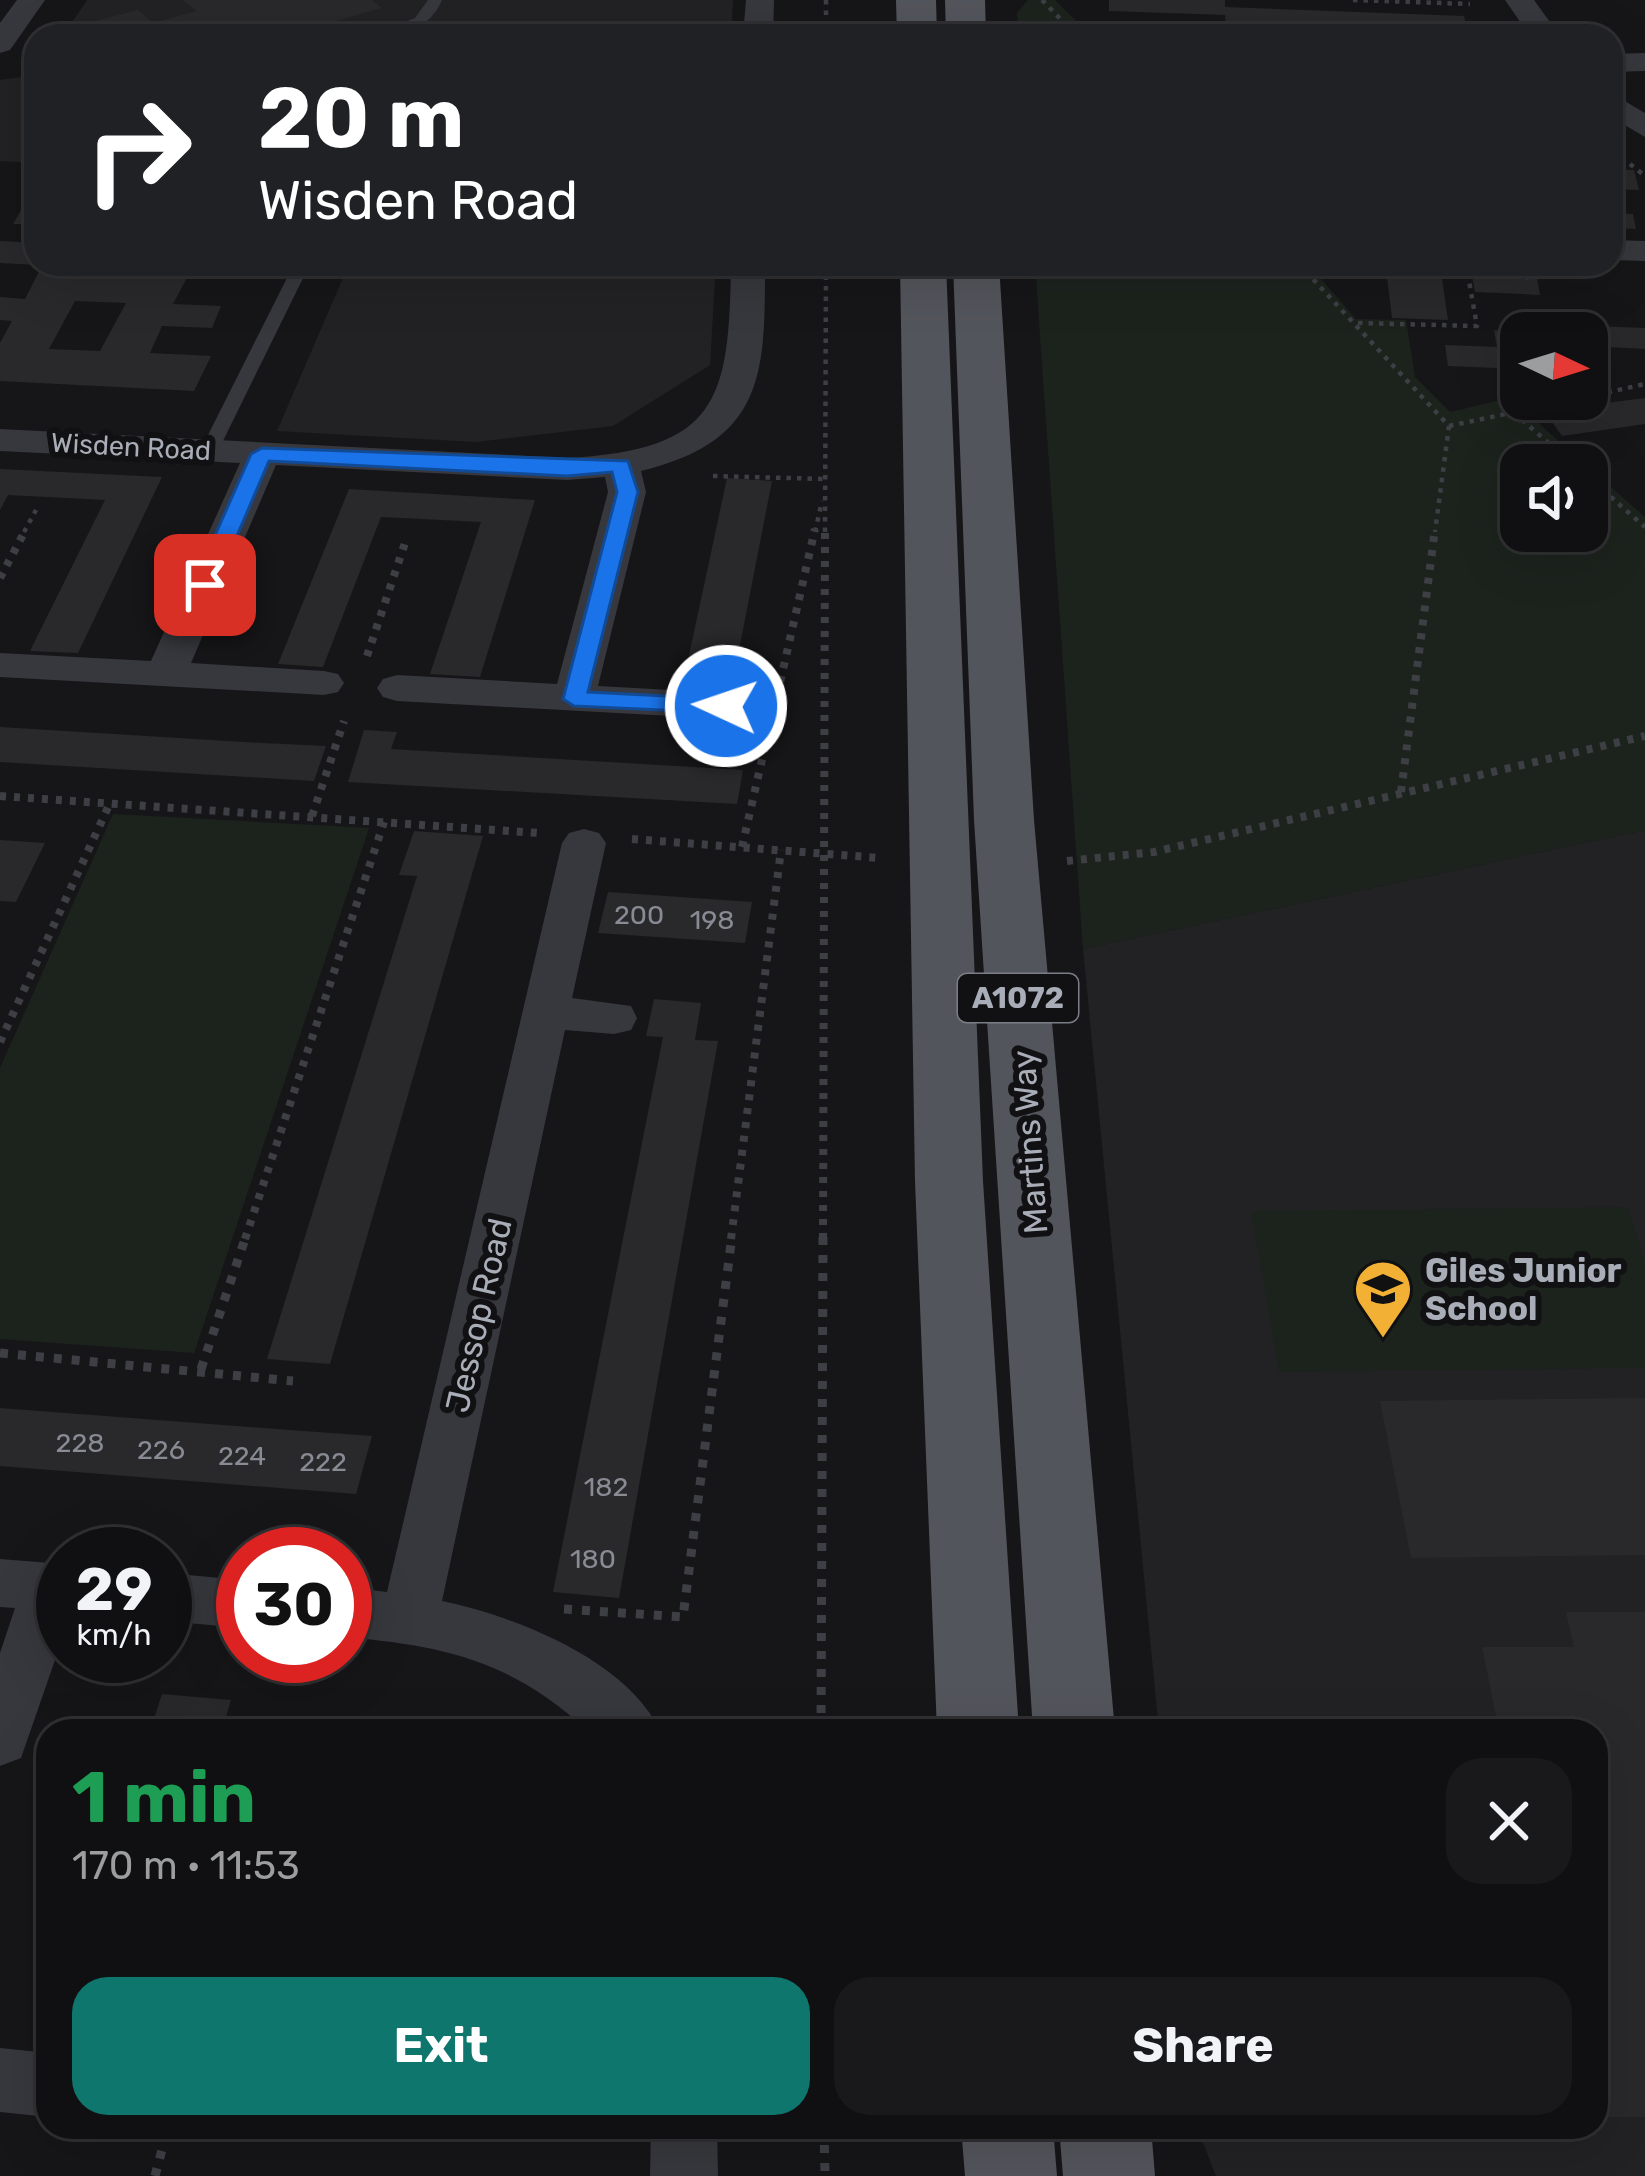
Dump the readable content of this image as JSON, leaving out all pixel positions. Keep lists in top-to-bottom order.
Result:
{
  "streets": {
    "main road": ["A1072", "Martins Way"],
    "street": ["Wisden Road", "Jessop Road"]
  },
  "places": {
    "school or university": ["Giles Junior School"]
  },
  "house_numbers": [
    "200",
    "198",
    "228",
    "226",
    "224",
    "222",
    "182",
    "180"
  ],
  "north": "right",
  "page": {
    "turn": ["20 m", "Wisden Road"],
    "speed": "29 km/h",
    "limit": "30",
    "heading": ["1 min", "170 m · 11:53"],
    "buttons": ["Exit", "Share"]
  }
}
